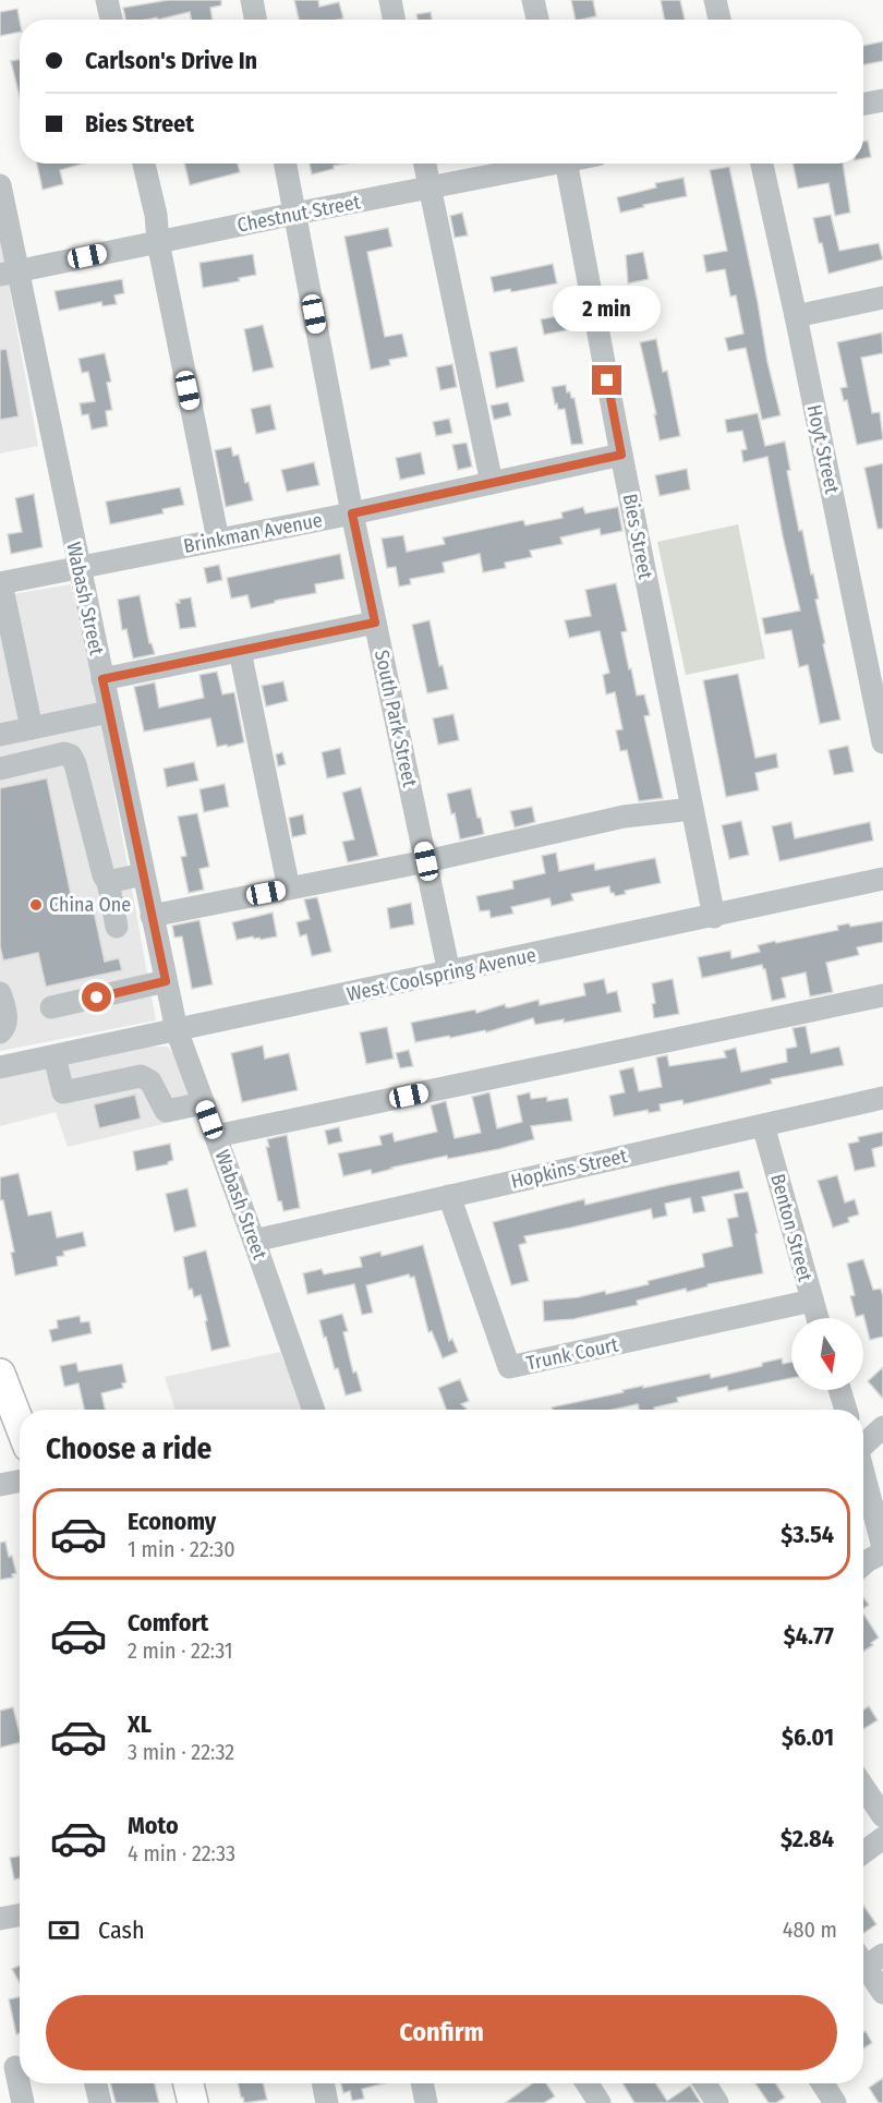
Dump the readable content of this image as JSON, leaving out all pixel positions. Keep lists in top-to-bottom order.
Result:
{
  "streets": {
    "street": [
      "Chestnut Street",
      "Hoyt Street",
      "Brinkman Avenue",
      "Bies Street",
      "Wabash Street",
      "South Park Street",
      "West Coolspring Avenue",
      "Hopkins Street",
      "Benton Street",
      "Trunk Court"
    ]
  },
  "crossings": [
    ["Chestnut Street", "Wabash Street"],
    ["Chestnut Street", "South Park Street"],
    ["Brinkman Avenue", "Bies Street"],
    ["Brinkman Avenue", "Wabash Street"],
    ["Brinkman Avenue", "South Park Street"],
    ["Bies Street", "West Coolspring Avenue"],
    ["Wabash Street", "West Coolspring Avenue"],
    ["Wabash Street", "Hopkins Street"],
    ["South Park Street", "West Coolspring Avenue"],
    ["Hopkins Street", "Benton Street"],
    ["Hopkins Street", "Trunk Court"],
    ["Benton Street", "Trunk Court"]
  ],
  "places": ["China One"],
  "north": "bottom",
  "page": {
    "banner": ["Carlson's Drive In", "Bies Street"],
    "bubble": "2 min",
    "heading": "Choose a ride",
    "list": [
      {
        "name": "Economy",
        "note": "1 min · 22:30",
        "value": "$3.54"
      },
      {
        "name": "Comfort",
        "note": "2 min · 22:31",
        "value": "$4.77"
      },
      {
        "name": "XL",
        "note": "3 min · 22:32",
        "value": "$6.01"
      },
      {
        "name": "Moto",
        "note": "4 min · 22:33",
        "value": "$2.84"
      }
    ],
    "pay": ["Cash", "480 m"],
    "buttons": "Confirm"
  }
}
